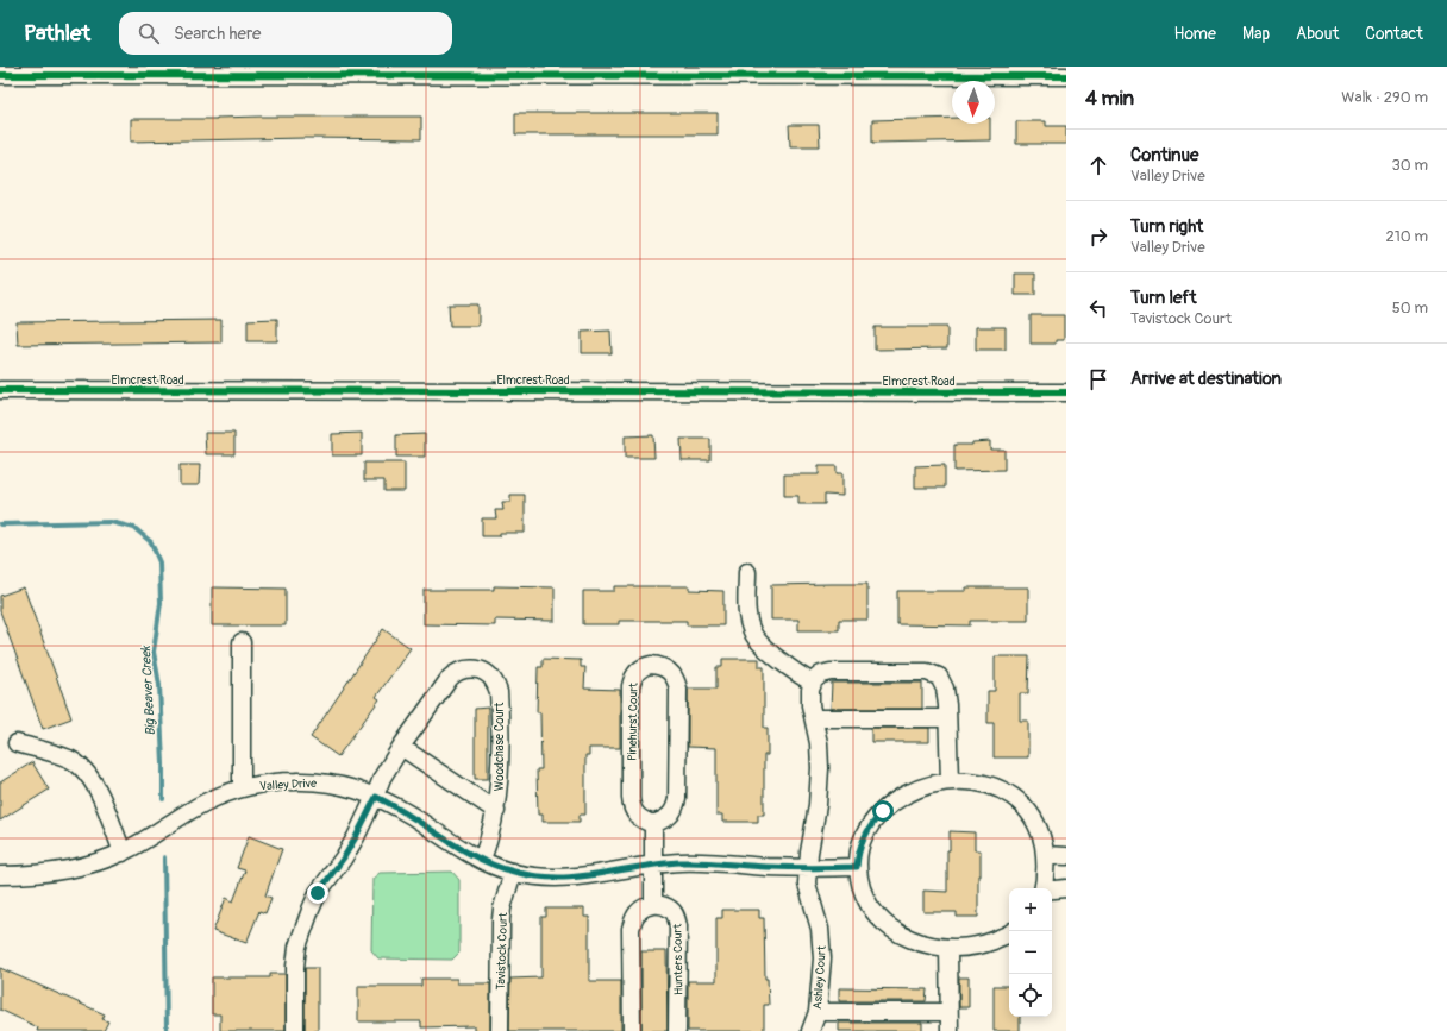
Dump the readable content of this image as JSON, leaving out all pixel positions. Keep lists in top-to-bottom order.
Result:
{
  "streets": {
    "street": [
      "Elmcrest Road",
      "Pinehurst Court",
      "Woodchase Court",
      "Valley Drive",
      "Tavistock Court",
      "Hunters Court",
      "Ashley Court"
    ]
  },
  "crossings": [
    ["Woodchase Court", "Valley Drive"],
    ["Valley Drive", "Tavistock Court"],
    ["Valley Drive", "Ashley Court"]
  ],
  "water": ["Big Beaver Creek"],
  "north": "bottom",
  "page": {
    "header": "Pathlet",
    "search": "Search here",
    "nav": [
      "Home",
      "Map",
      "About",
      "Contact"
    ],
    "heading": ["4 min", "Walk · 290 m"],
    "list": [
      ["Continue", "Valley Drive", "30 m"],
      ["Turn right", "Valley Drive", "210 m"],
      ["Turn left", "Tavistock Court", "50 m"],
      "Arrive at destination"
    ],
    "map_buttons": ["+", "−"]
  }
}
